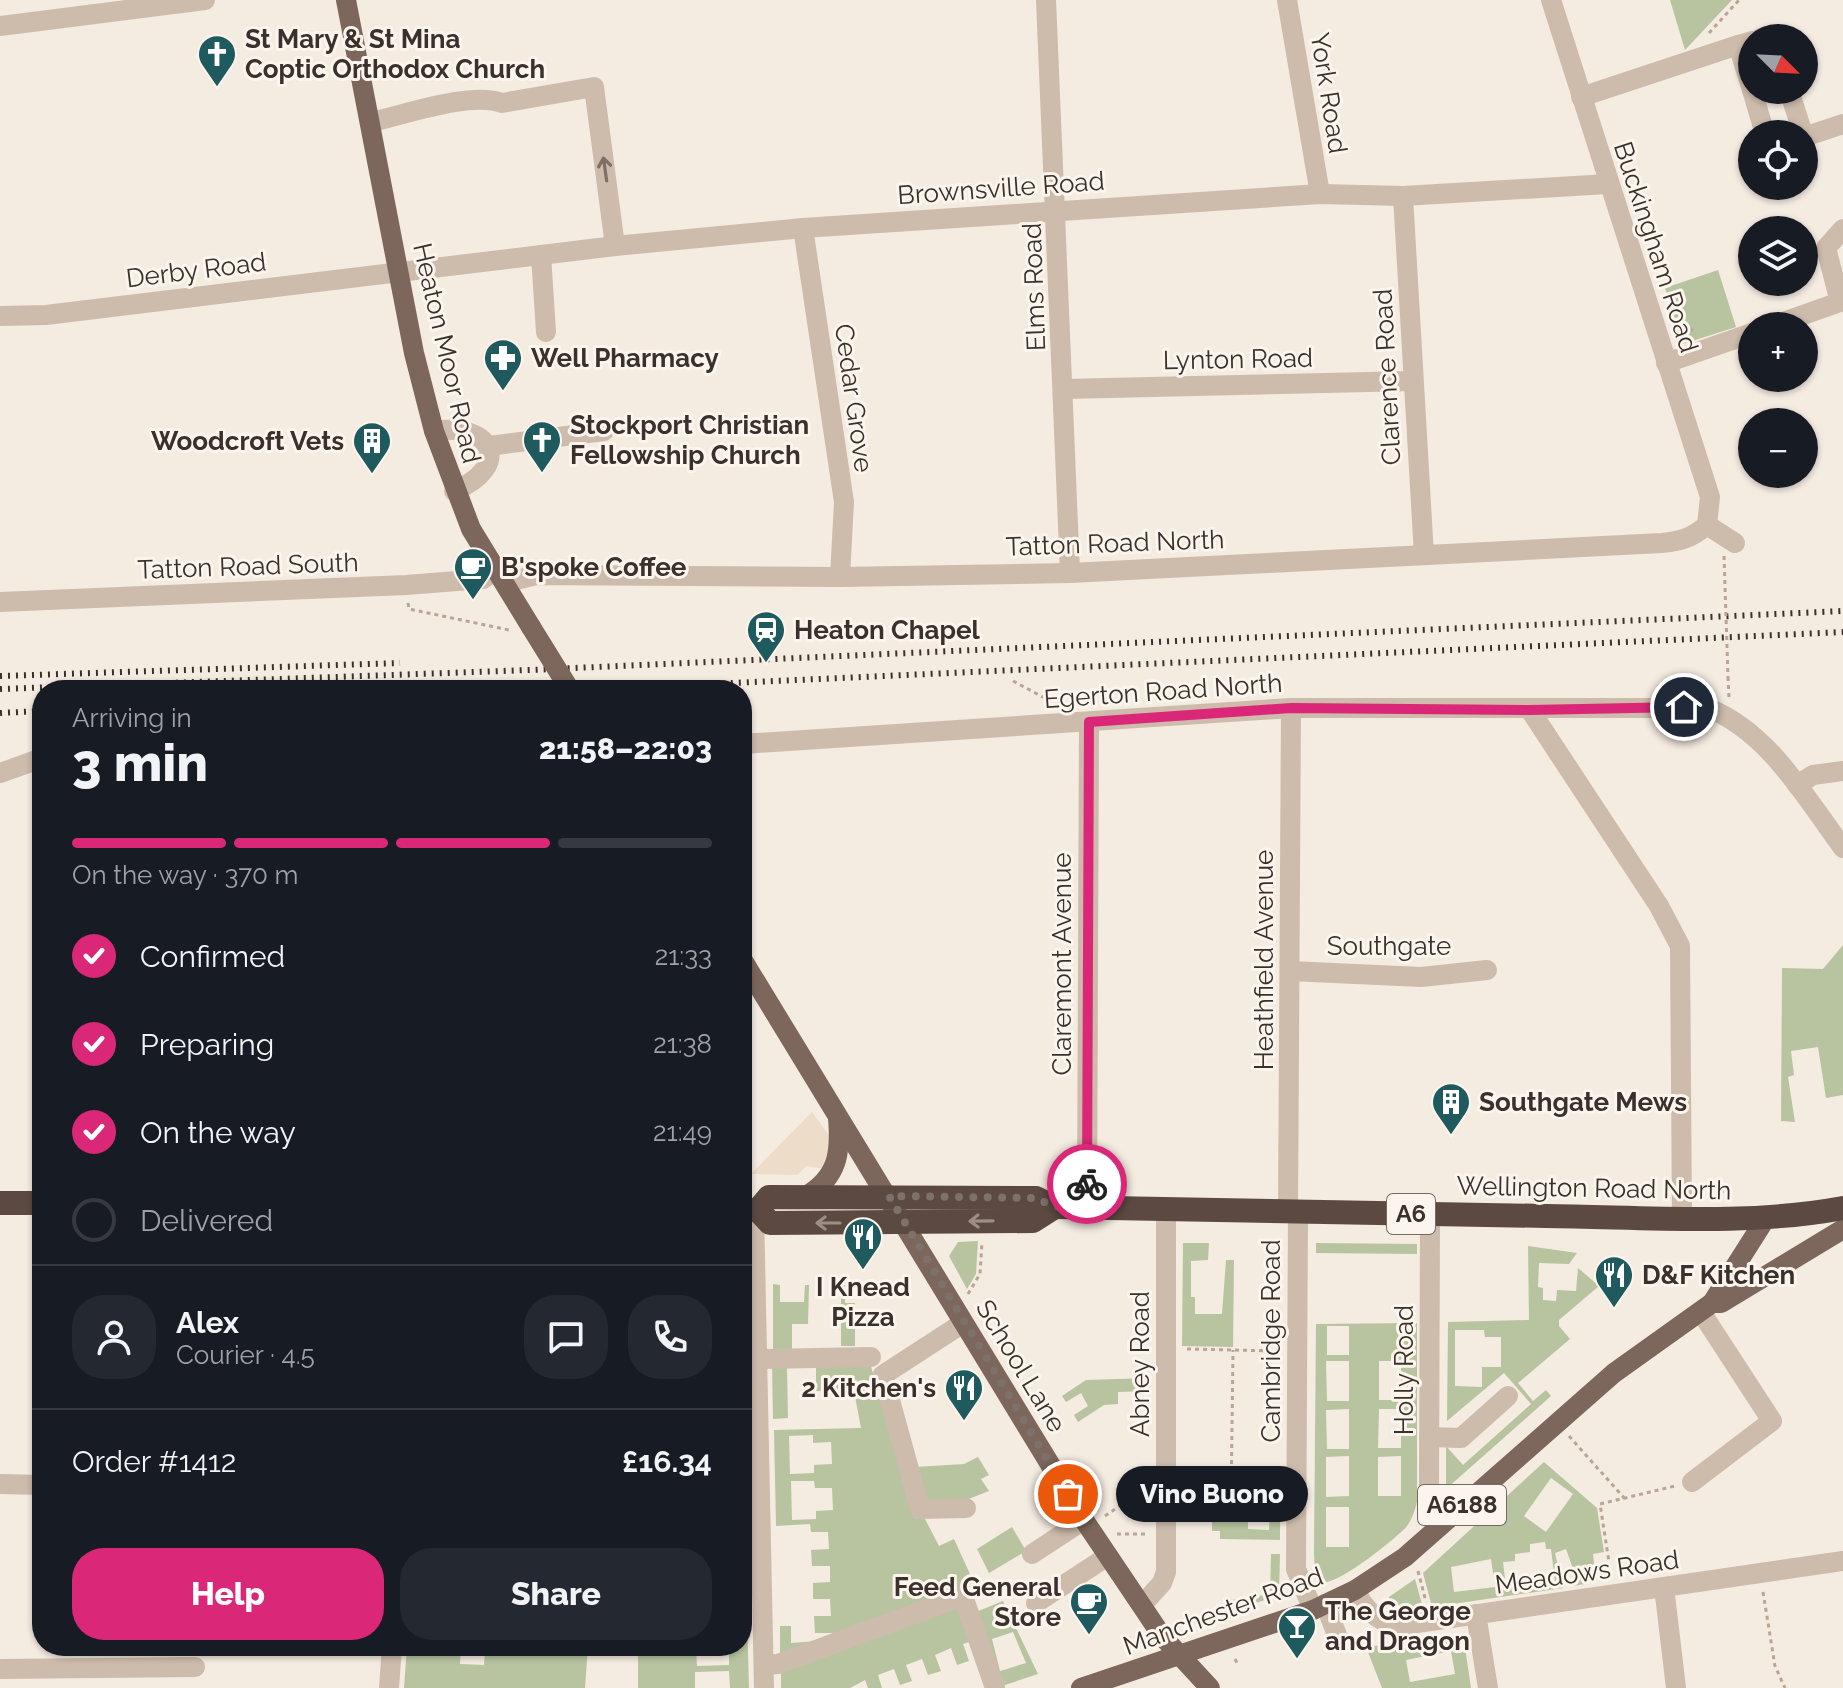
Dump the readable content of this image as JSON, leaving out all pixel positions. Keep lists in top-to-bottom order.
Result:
{
  "streets": {
    "highway": ["Wellington Road North", "A6"],
    "main road": [
      "Heaton Moor Road",
      "School Lane",
      "A6188",
      "Manchester Road"
    ],
    "street": [
      "York Road",
      "Brownsville Road",
      "Buckingham Road",
      "Derby Road",
      "Elms Road",
      "Lynton Road",
      "Clarence Road",
      "Cedar Grove",
      "Tatton Road North",
      "Tatton Road South",
      "Egerton Road North",
      "Southgate",
      "Heathfield Avenue",
      "Claremont Avenue",
      "Cambridge Road",
      "Abney Road",
      "Holly Road",
      "Meadows Road"
    ]
  },
  "crossings": [
    ["York Road", "Brownsville Road"],
    ["Brownsville Road", "Buckingham Road"],
    ["Brownsville Road", "Derby Road"],
    ["Brownsville Road", "Elms Road"],
    ["Brownsville Road", "Heaton Moor Road"],
    ["Brownsville Road", "Clarence Road"],
    ["Brownsville Road", "Cedar Grove"],
    ["Buckingham Road", "Tatton Road North"],
    ["Derby Road", "Heaton Moor Road"],
    ["Elms Road", "Lynton Road"],
    ["Elms Road", "Tatton Road North"],
    ["Heaton Moor Road", "Tatton Road North"],
    ["Heaton Moor Road", "Tatton Road South"],
    ["Lynton Road", "Clarence Road"],
    ["Clarence Road", "Tatton Road North"],
    ["Cedar Grove", "Tatton Road North"],
    ["Tatton Road North", "Tatton Road South"],
    ["Egerton Road North", "Heathfield Avenue"],
    ["Egerton Road North", "Claremont Avenue"],
    ["Southgate", "Heathfield Avenue"],
    ["Heathfield Avenue", "Wellington Road North"],
    ["Heathfield Avenue", "Cambridge Road"],
    ["Claremont Avenue", "Wellington Road North"],
    ["Wellington Road North", "Cambridge Road"],
    ["Wellington Road North", "Abney Road"],
    ["Wellington Road North", "School Lane"],
    ["Wellington Road North", "Holly Road"],
    ["Wellington Road North", "Manchester Road"],
    ["Cambridge Road", "Manchester Road"],
    ["Abney Road", "School Lane"],
    ["School Lane", "Manchester Road"],
    ["Holly Road", "Manchester Road"],
    ["Meadows Road", "Manchester Road"]
  ],
  "places": {
    "church": ["St Mary & St Mina Coptic Orthodox Church", "Stockport Christian Fellowship Church"],
    "pharmacy": ["Well Pharmacy"],
    "building": ["Woodcroft Vets", "Southgate Mews"],
    "cafe": ["B'spoke Coffee", "Feed General Store"],
    "station": ["Heaton Chapel"],
    "restaurant": ["I Knead Pizza", "D&F Kitchen", "2 Kitchen's"],
    "other": ["Vino Buono"],
    "bar": ["The George and Dragon"]
  },
  "north": "bottom right",
  "page": {
    "map_buttons": ["+", "−"],
    "heading": ["3 min", "Arriving in", "21:58–22:03"],
    "panel": [
      "Alex",
      "Courier · 4.5",
      "Order #1412",
      "£16.34"
    ],
    "bar": "On the way · 370 m",
    "list": [
      ["Confirmed", "21:33"],
      ["Preparing", "21:38"],
      ["On the way", "21:49"],
      "Delivered"
    ],
    "bubble": "Vino Buono",
    "buttons": ["Help", "Share"]
  }
}
